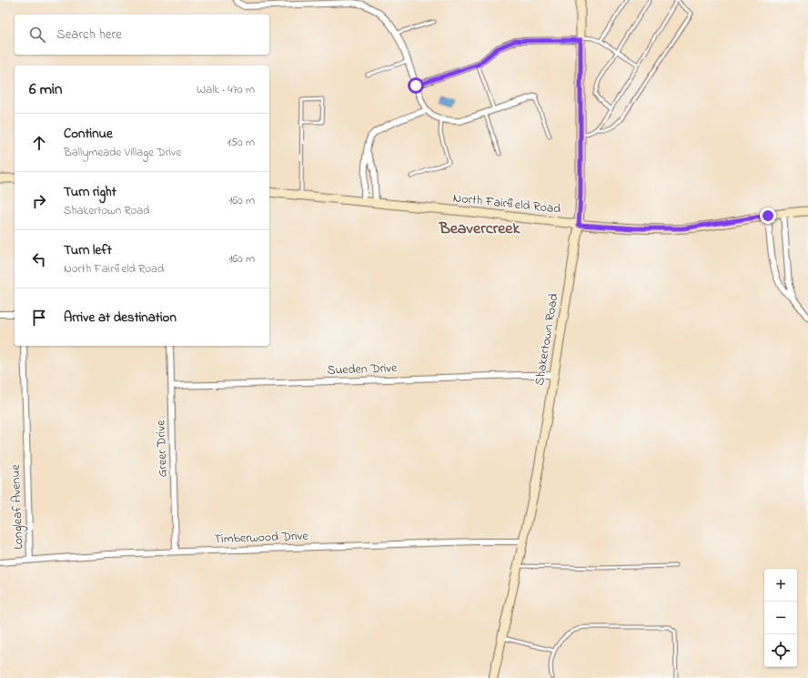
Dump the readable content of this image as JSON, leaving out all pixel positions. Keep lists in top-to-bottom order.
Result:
{
  "streets": {
    "street": [
      "North Fairfield Road",
      "Shakertown Road",
      "Sueden Drive",
      "Greer Drive",
      "Longleaf Avenue",
      "Timberwood Drive"
    ]
  },
  "crossings": [
    ["North Fairfield Road", "Shakertown Road"],
    ["Shakertown Road", "Sueden Drive"],
    ["Shakertown Road", "Timberwood Drive"],
    ["Sueden Drive", "Greer Drive"],
    ["Greer Drive", "Timberwood Drive"],
    ["Longleaf Avenue", "Timberwood Drive"]
  ],
  "districts": ["Beavercreek"],
  "page": {
    "search": "Search here",
    "heading": ["6 min", "Walk · 470 m"],
    "list": [
      ["Continue", "Ballymeade Village Drive", "150 m"],
      ["Turn right", "Shakertown Road", "160 m"],
      ["Turn left", "North Fairfield Road", "160 m"],
      "Arrive at destination"
    ],
    "map_buttons": ["+", "−"]
  }
}
